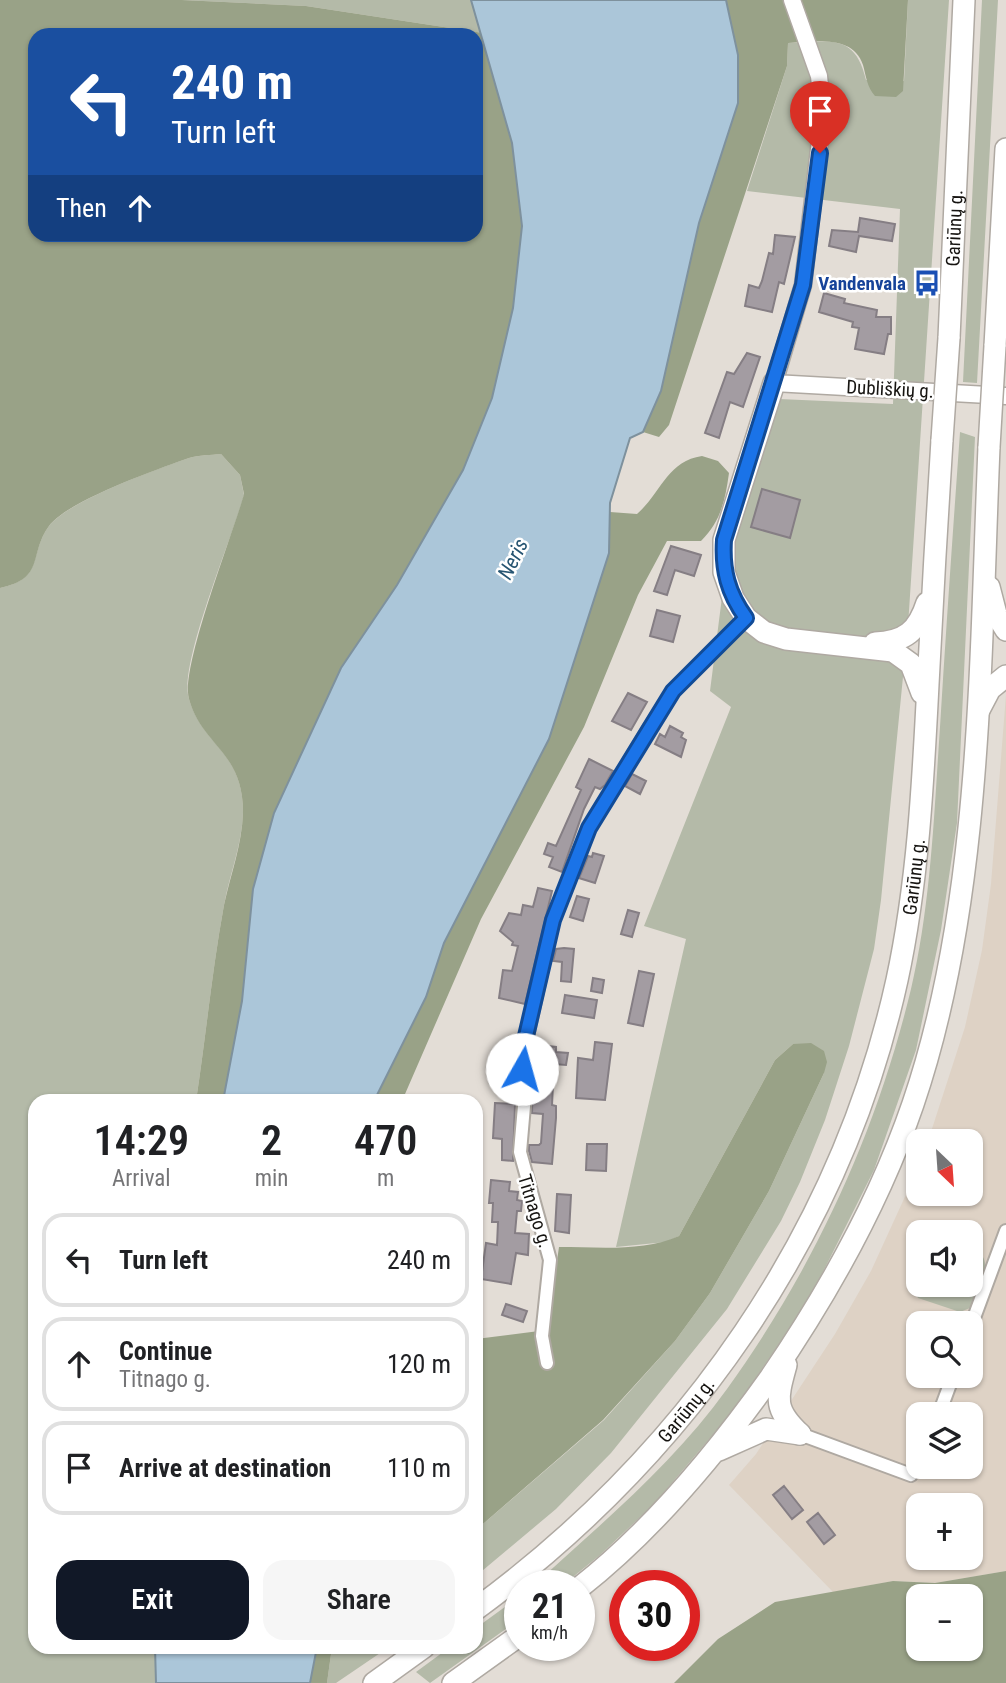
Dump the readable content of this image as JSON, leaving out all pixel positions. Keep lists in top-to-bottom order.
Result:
{
  "streets": {
    "highway": ["Gariūnų g."],
    "street": ["Dubliškių g.", "Titnago g."]
  },
  "water": ["Neris"],
  "places": {
    "bus stop": ["Vandenvala"]
  },
  "north": "bottom right",
  "page": {
    "turn": ["240 m", "Turn left"],
    "then": "Then",
    "eta": [
      "14:29",
      "Arrival",
      "2",
      "min",
      "470",
      "m"
    ],
    "map_buttons": ["+", "−"],
    "list": [
      {
        "name": "Turn left",
        "value": "240 m"
      },
      {
        "name": "Continue",
        "note": "Titnago g.",
        "value": "120 m"
      },
      {
        "name": "Arrive at destination",
        "value": "110 m"
      }
    ],
    "buttons": ["Exit", "Share"],
    "speed": "21 km/h",
    "limit": "30"
  }
}
